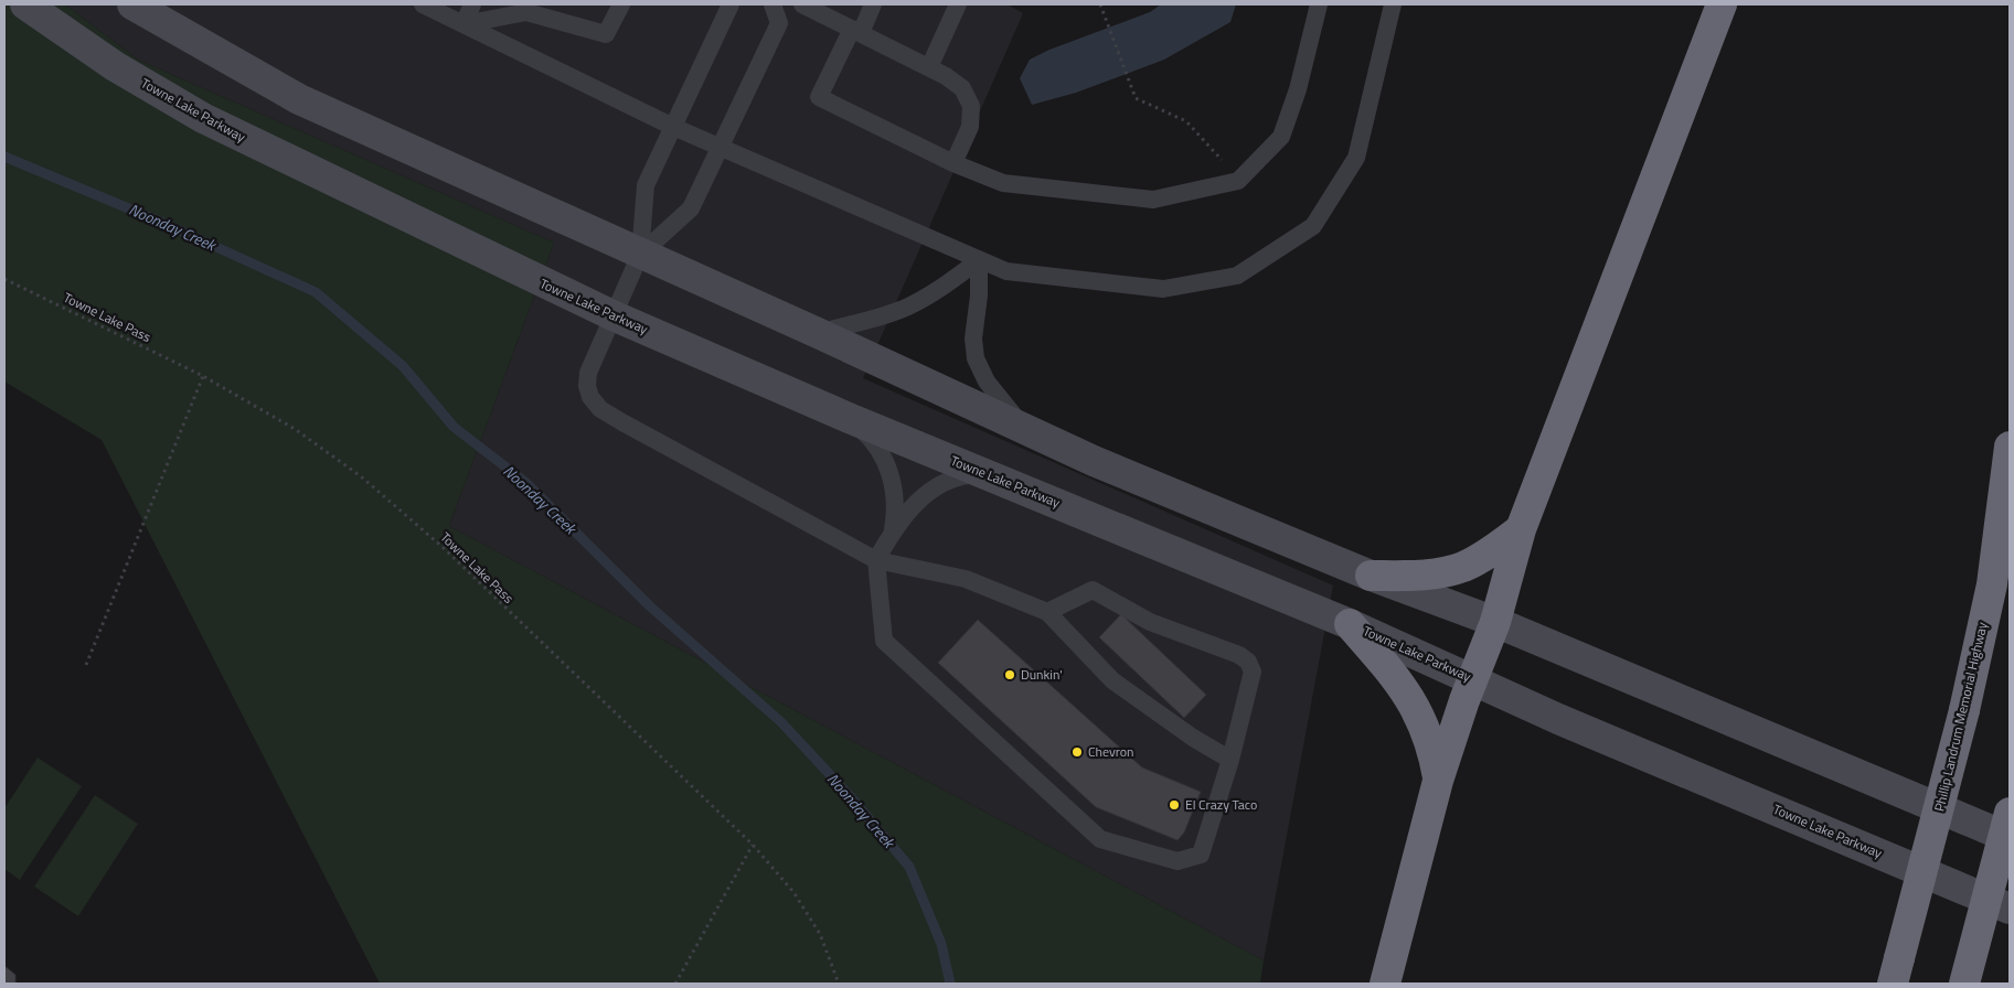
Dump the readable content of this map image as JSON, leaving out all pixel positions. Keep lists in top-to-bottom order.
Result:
{
  "streets": {
    "highway": ["Phillip Landrum Memorial Highway"],
    "main road": ["Towne Lake Parkway"],
    "path": ["Towne Lake Pass"]
  },
  "water": ["Noonday Creek"],
  "places": ["Dunkin'", "Chevron", "El Crazy Taco"]
}
